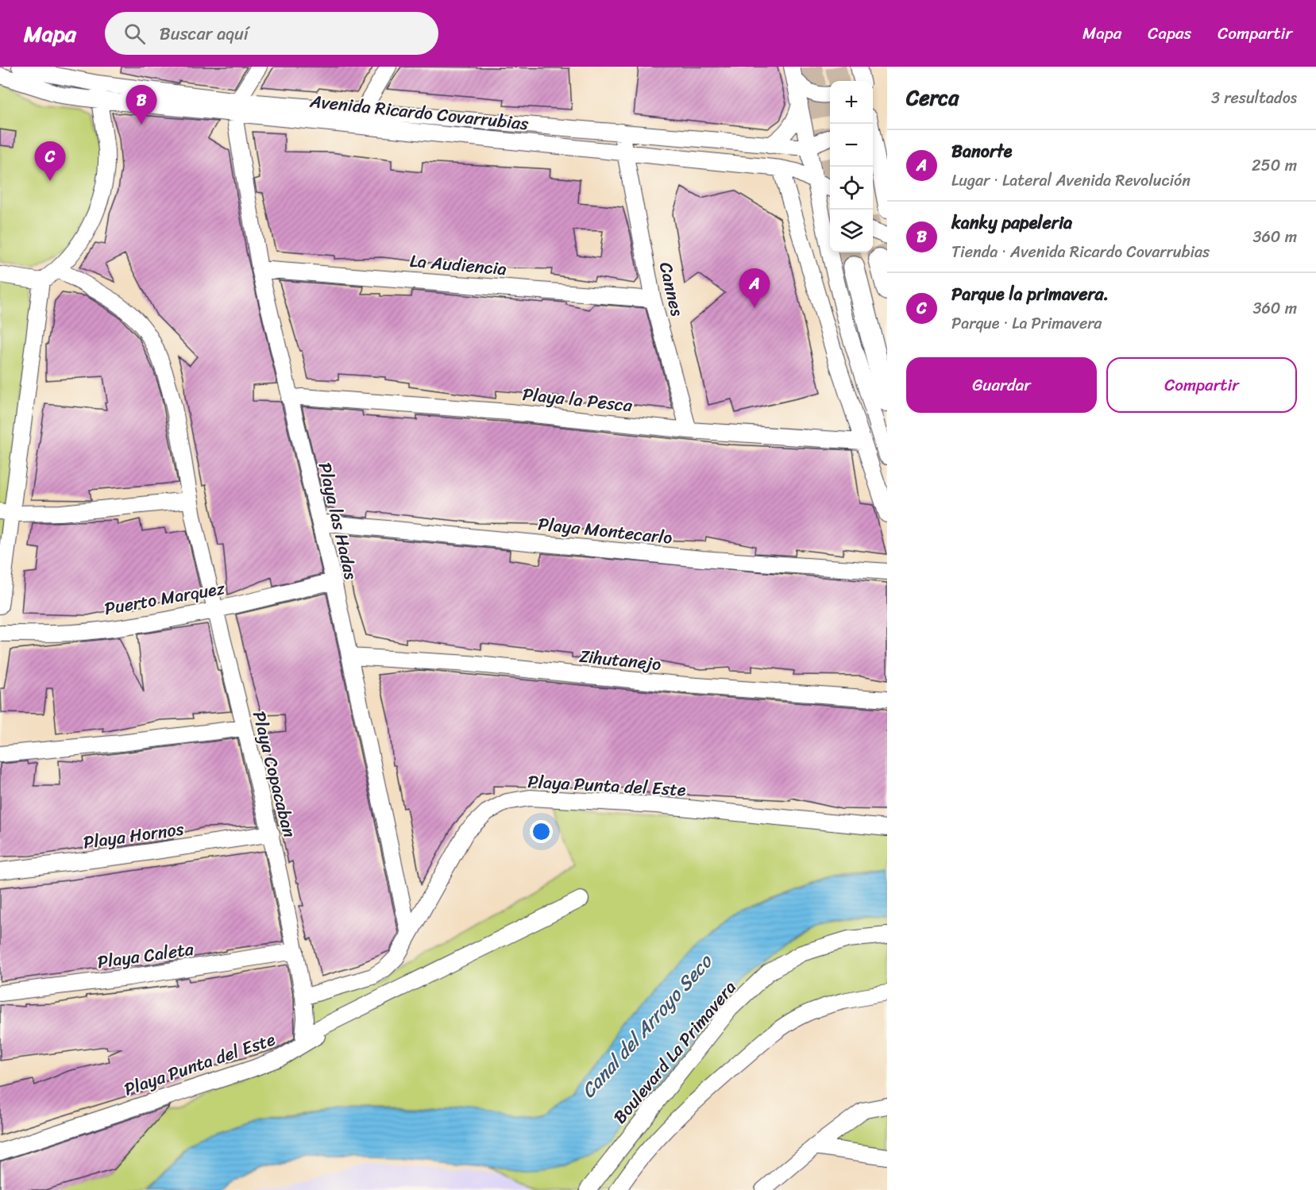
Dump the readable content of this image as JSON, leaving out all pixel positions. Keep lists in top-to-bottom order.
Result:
{
  "streets": {
    "street": [
      "Avenida Ricardo Covarrubias",
      "La Audiencia",
      "Cannes",
      "Playa la Pesca",
      "Playa las Hadas",
      "Playa Montecarlo",
      "Puerto Marquez",
      "Zihutanejo",
      "Playa Copacaban",
      "Playa Punta del Este",
      "Playa Hornos",
      "Playa Caleta",
      "Boulevard La Primavera"
    ]
  },
  "crossings": [
    ["Avenida Ricardo Covarrubias", "Cannes"],
    ["Avenida Ricardo Covarrubias", "Playa las Hadas"],
    ["La Audiencia", "Cannes"],
    ["La Audiencia", "Playa las Hadas"],
    ["Cannes", "Playa la Pesca"],
    ["Playa la Pesca", "Playa las Hadas"],
    ["Playa las Hadas", "Playa Montecarlo"],
    ["Playa las Hadas", "Puerto Marquez"],
    ["Playa las Hadas", "Zihutanejo"],
    ["Playa las Hadas", "Playa Punta del Este"],
    ["Puerto Marquez", "Playa Copacaban"],
    ["Playa Copacaban", "Playa Punta del Este"],
    ["Playa Copacaban", "Playa Hornos"],
    ["Playa Copacaban", "Playa Caleta"]
  ],
  "water": ["Canal del Arroyo Seco"],
  "page": {
    "header": "Mapa",
    "search": "Buscar aquí",
    "nav": ["Mapa", "Capas", "Compartir"],
    "heading": ["Cerca", "3 resultados"],
    "map_buttons": ["+", "−"],
    "pins": ["B", "C", "A"],
    "list": [
      {
        "mark": "A",
        "name": "Banorte",
        "note": "Lugar · Lateral Avenida Revolución",
        "value": "250 m"
      },
      {
        "mark": "B",
        "name": "kanky papeleria",
        "note": "Tienda · Avenida Ricardo Covarrubias",
        "value": "360 m"
      },
      {
        "mark": "C",
        "name": "Parque la primavera.",
        "note": "Parque · La Primavera",
        "value": "360 m"
      }
    ],
    "buttons": ["Guardar", "Compartir"]
  }
}
